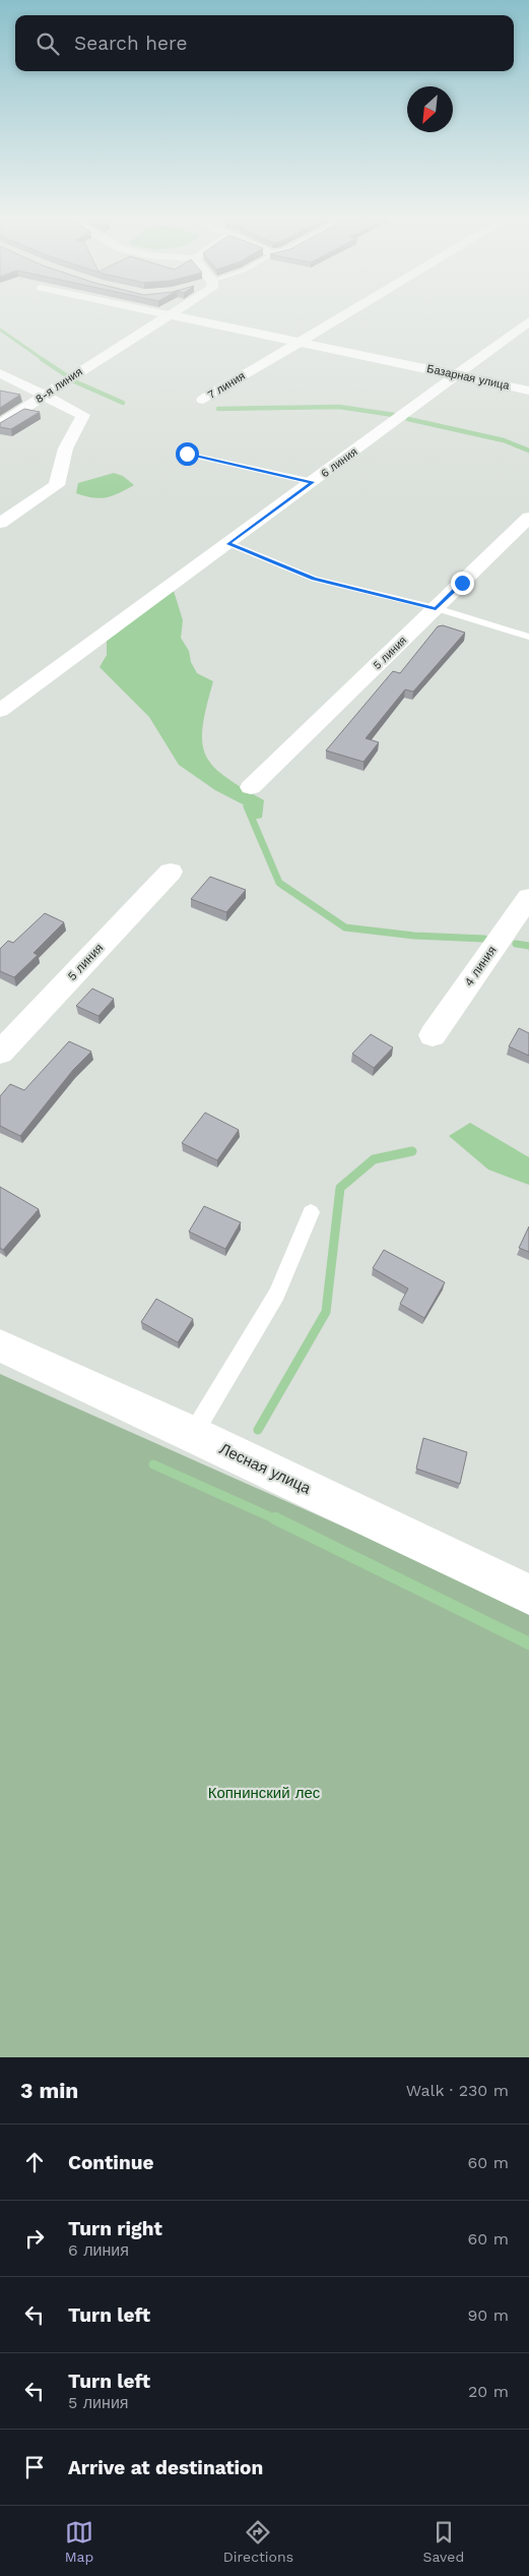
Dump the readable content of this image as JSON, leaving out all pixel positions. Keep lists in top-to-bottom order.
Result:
{
  "streets": {
    "street": [
      "Базарная улица",
      "8-я линия",
      "7 линия",
      "6 линия",
      "5 линия",
      "4 линия",
      "Лесная улица"
    ]
  },
  "crossings": [
    ["Базарная улица", "8-я линия"],
    ["Базарная улица", "7 линия"],
    ["Базарная улица", "6 линия"]
  ],
  "parks": ["Копнинский лес"],
  "north": "bottom left",
  "page": {
    "search": "Search here",
    "heading": ["3 min", "Walk · 230 m"],
    "list": [
      ["Continue", "60 m"],
      ["Turn right", "6 линия", "60 m"],
      ["Turn left", "90 m"],
      ["Turn left", "5 линия", "20 m"],
      "Arrive at destination"
    ],
    "nav": ["Map", "Directions", "Saved"]
  }
}
